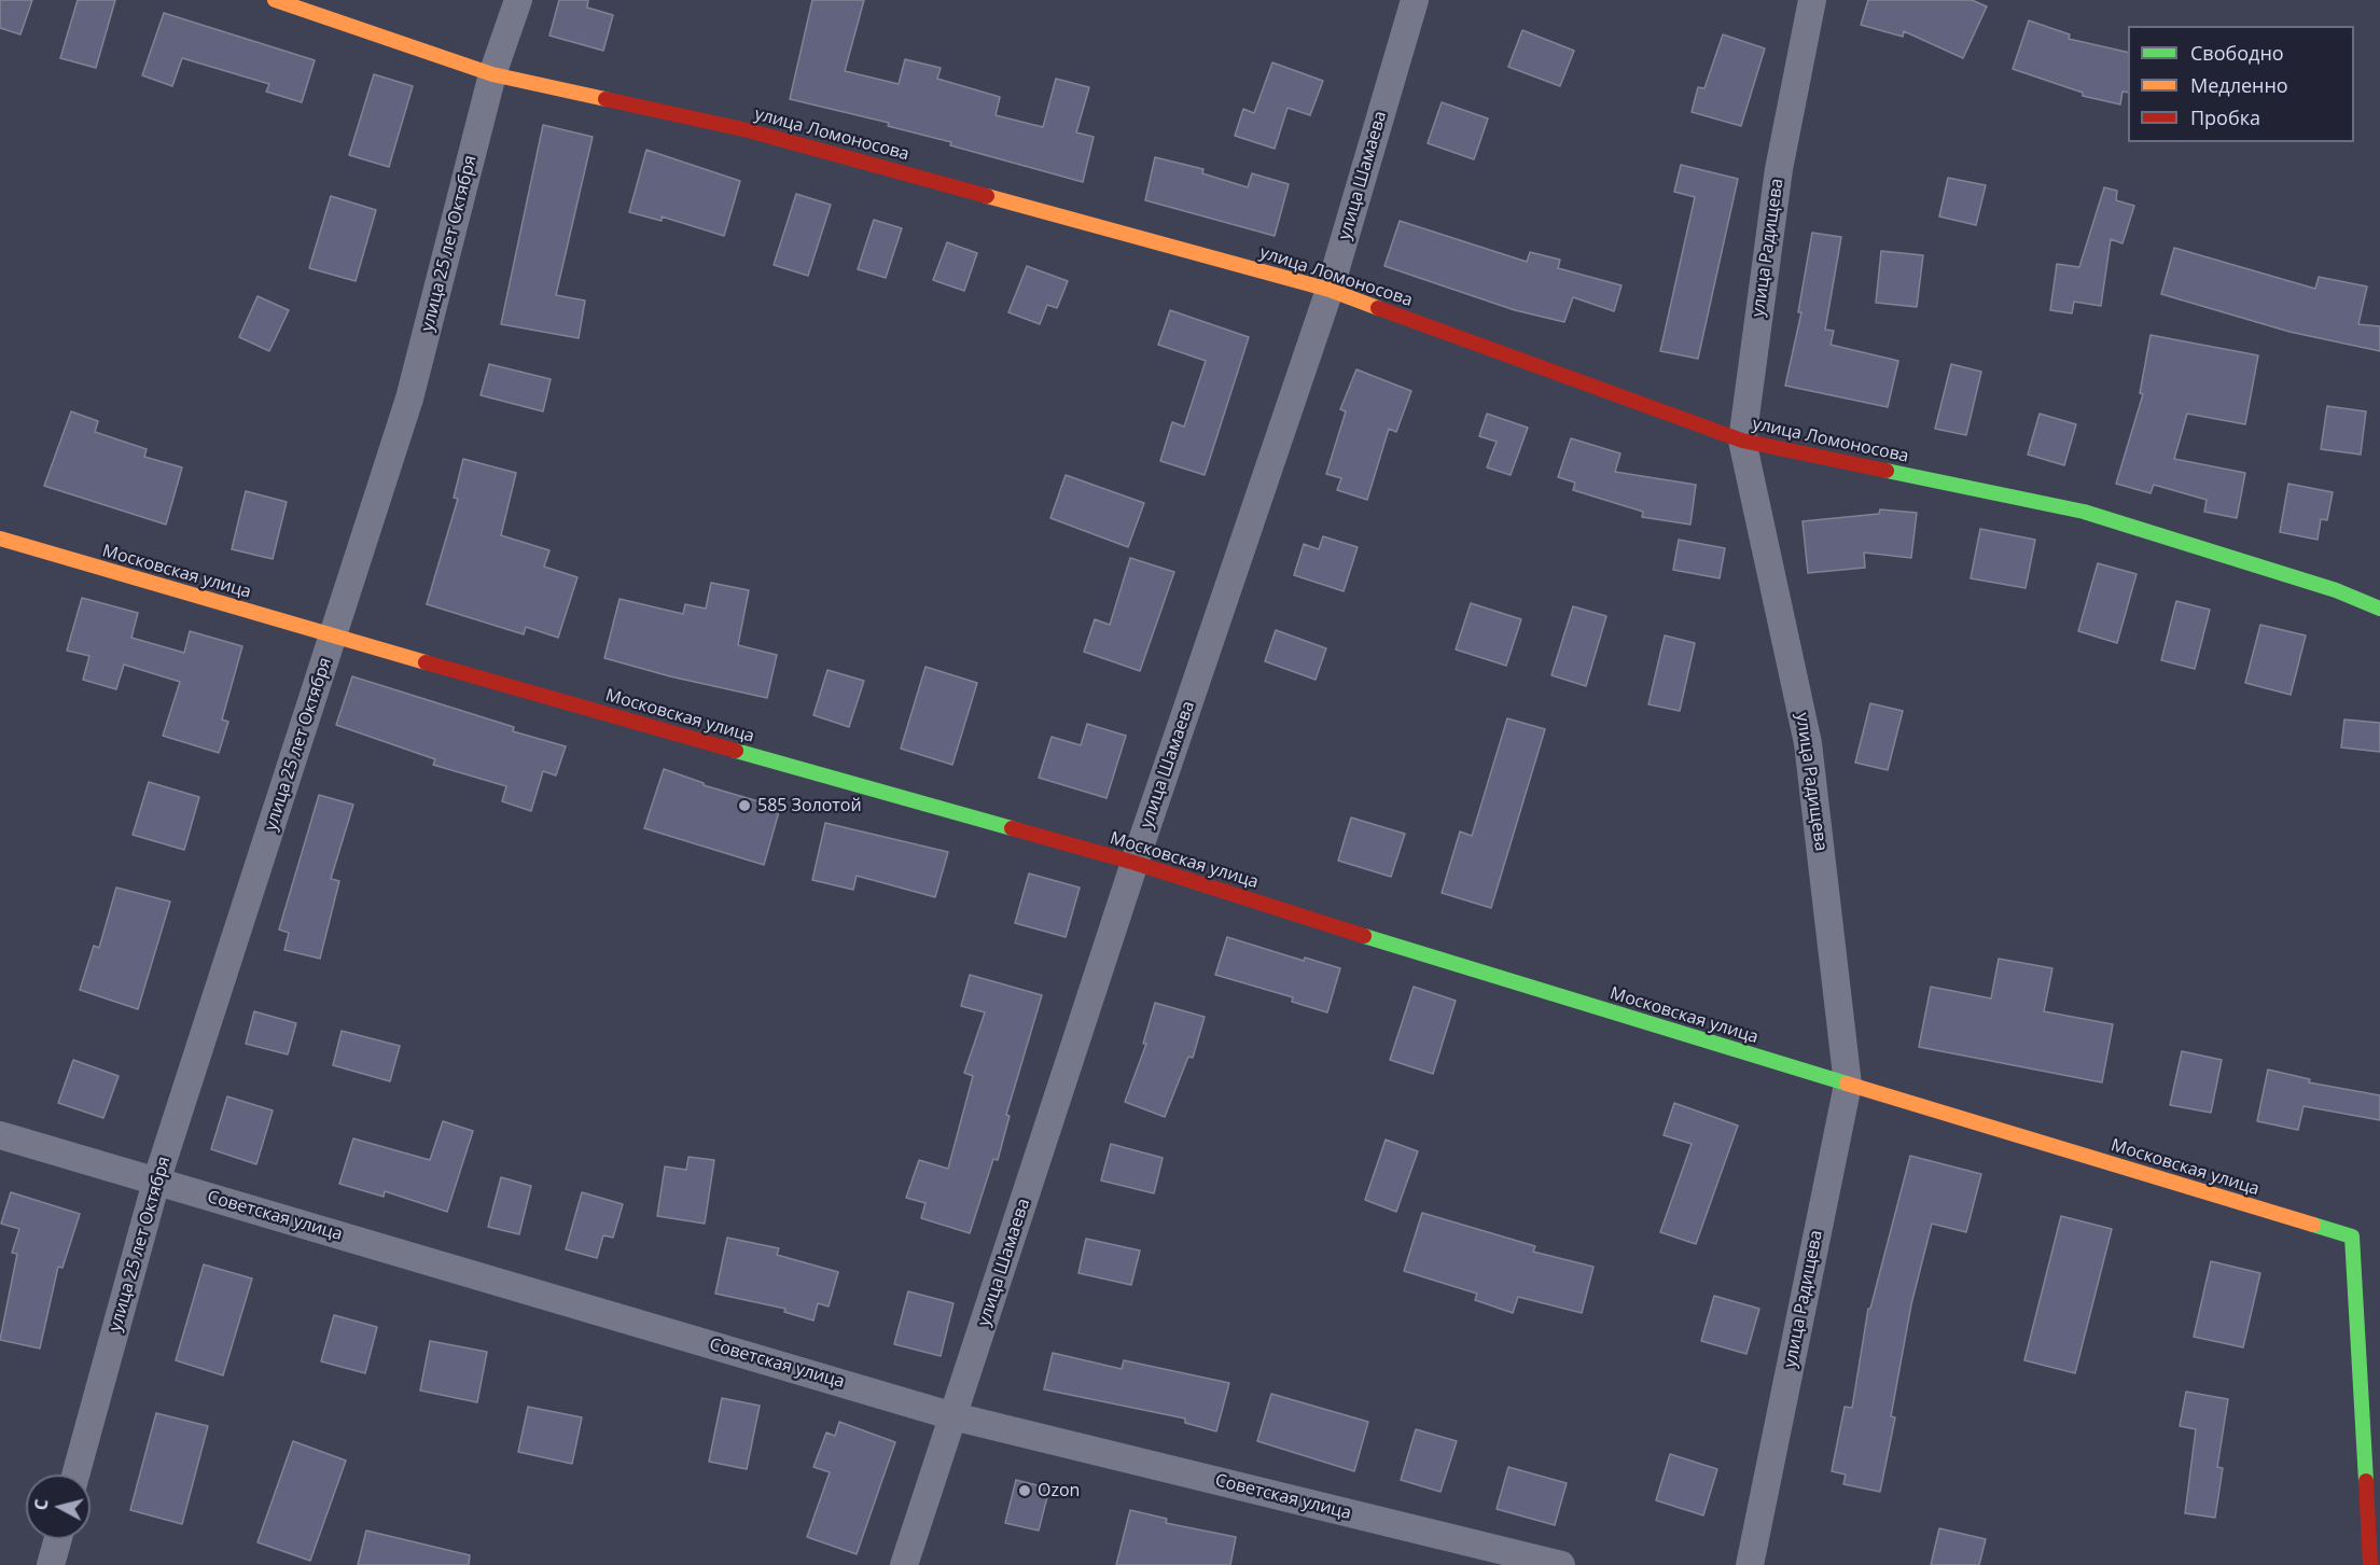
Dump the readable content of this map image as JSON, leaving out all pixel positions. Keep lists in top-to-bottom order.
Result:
{
  "streets": {
    "street": [
      "улица Ломоносова",
      "улица Шамаева",
      "улица 25 лет Октября",
      "улица Радищева",
      "Московская улица",
      "Советская улица"
    ]
  },
  "crossings": [
    ["улица Ломоносова", "улица Шамаева"],
    ["улица Ломоносова", "улица 25 лет Октября"],
    ["улица Ломоносова", "улица Радищева"],
    ["улица Шамаева", "Московская улица"],
    ["улица Шамаева", "Советская улица"],
    ["улица 25 лет Октября", "Московская улица"],
    ["улица 25 лет Октября", "Советская улица"],
    ["улица Радищева", "Московская улица"]
  ],
  "places": ["585 Золотой", "Ozon"],
  "legend": ["Свободно", "Медленно", "Пробка"],
  "north": "left"
}
